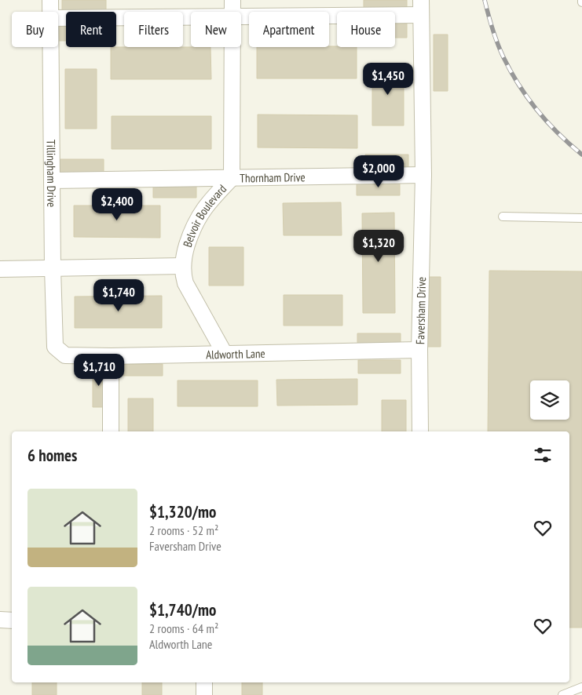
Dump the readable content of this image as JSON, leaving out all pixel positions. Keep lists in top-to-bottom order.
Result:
{
  "streets": {
    "street": [
      "Tillingham Drive",
      "Thornham Drive",
      "Belvoir Boulevard",
      "Faversham Drive",
      "Aldworth Lane"
    ]
  },
  "crossings": [
    ["Tillingham Drive", "Thornham Drive"],
    ["Tillingham Drive", "Aldworth Lane"],
    ["Thornham Drive", "Belvoir Boulevard"],
    ["Thornham Drive", "Faversham Drive"],
    ["Belvoir Boulevard", "Aldworth Lane"],
    ["Faversham Drive", "Aldworth Lane"]
  ],
  "page": {
    "chip": [
      "Buy",
      "Rent",
      "Filters",
      "New",
      "Apartment",
      "House"
    ],
    "price": [
      "$1,450",
      "$2,000",
      "$2,400",
      "$1,320",
      "$1,740",
      "$1,710"
    ],
    "heading": "6 homes",
    "list": [
      {
        "name": "$1,320/mo",
        "note": "2 rooms · 52 m² · Faversham Drive"
      },
      {
        "name": "$1,740/mo",
        "note": "2 rooms · 64 m² · Aldworth Lane"
      }
    ]
  }
}
